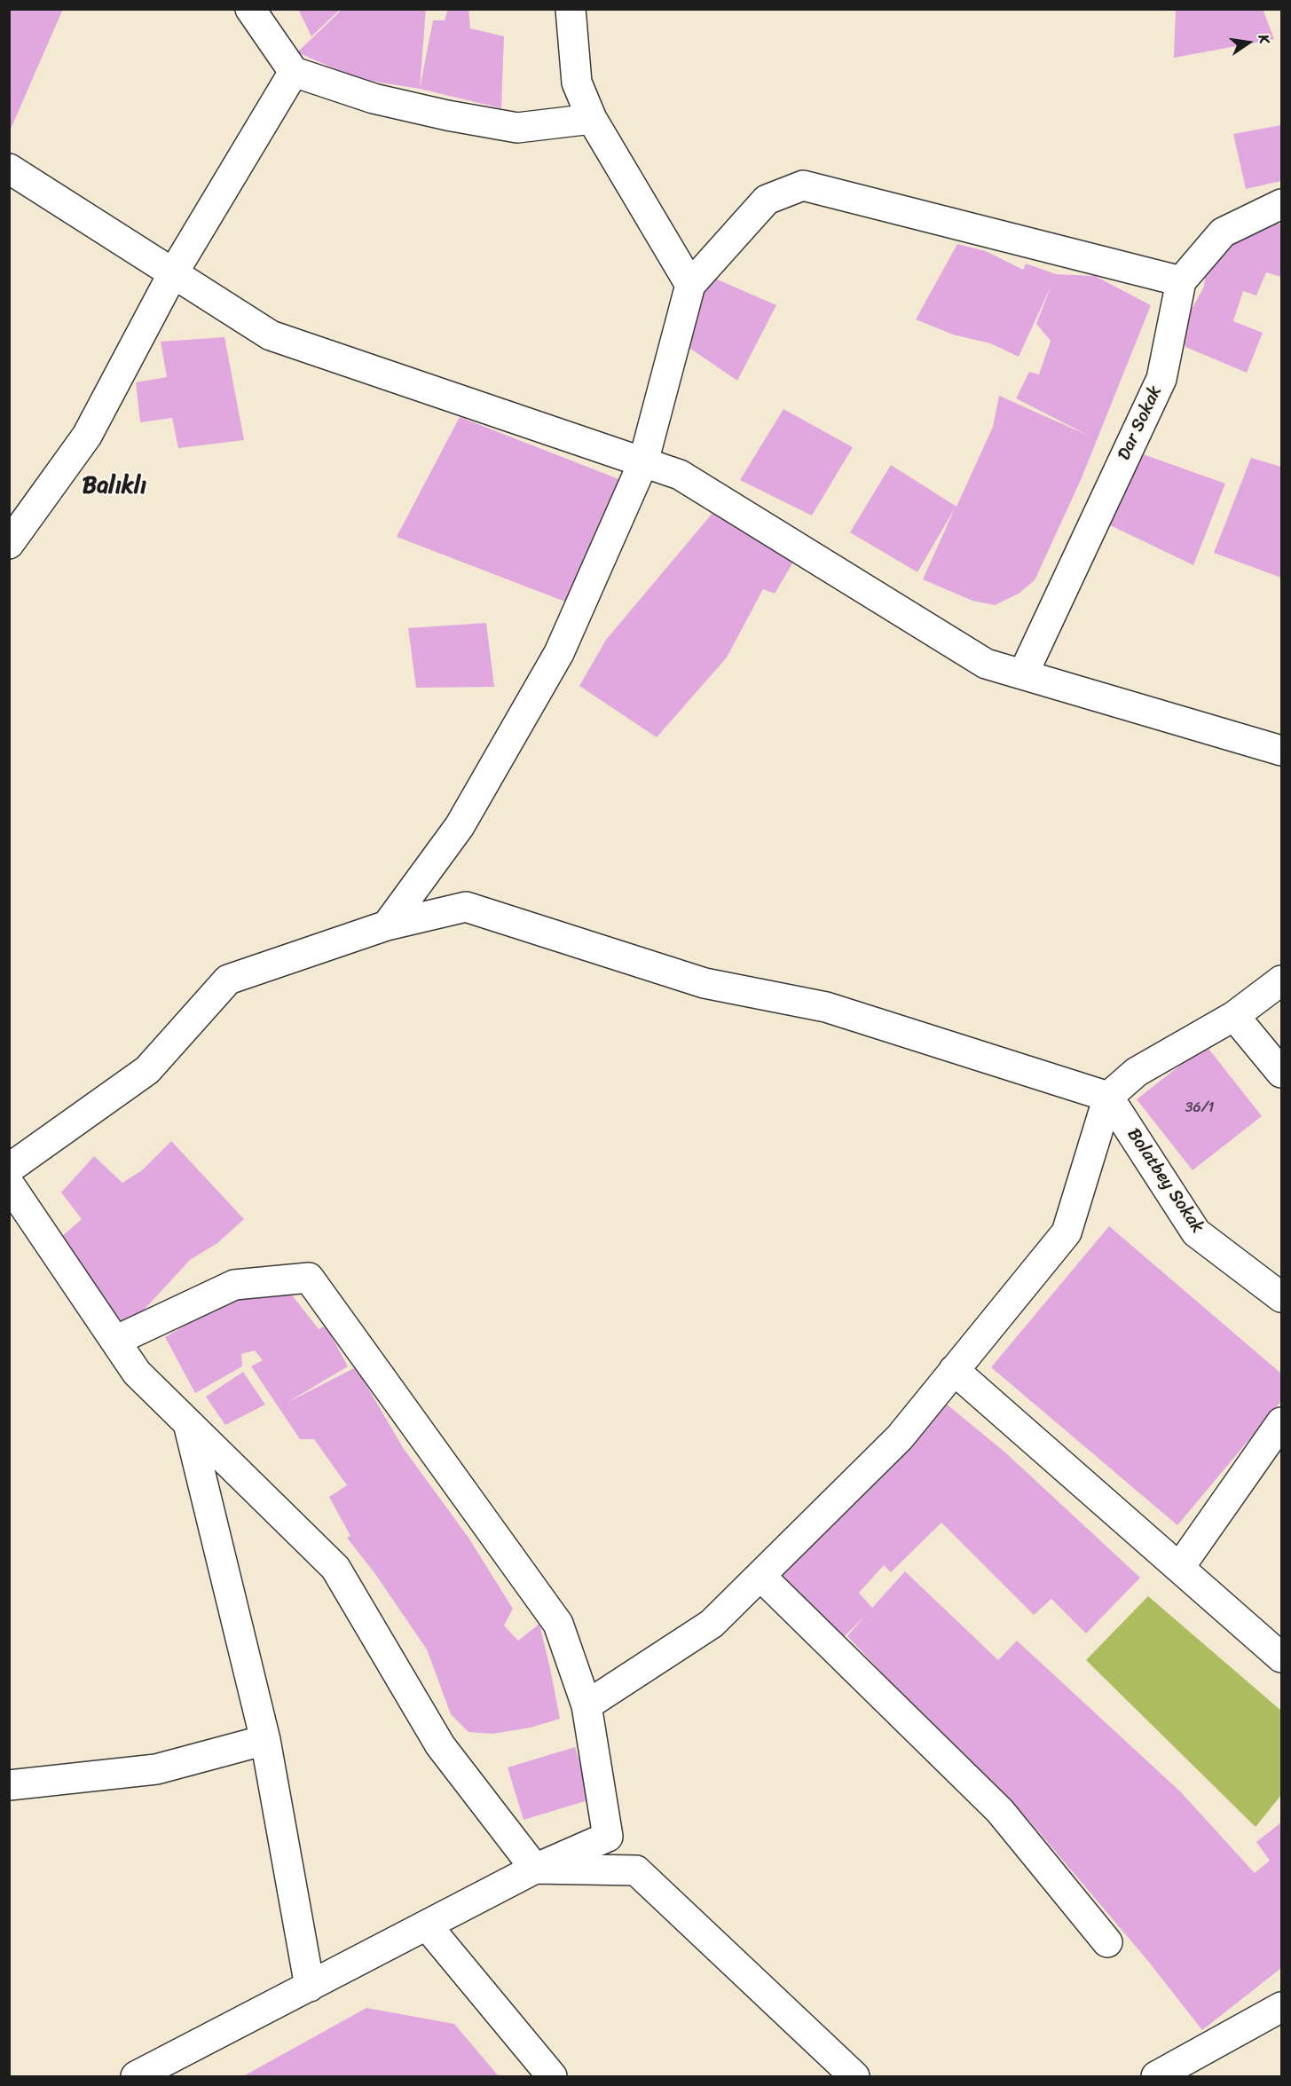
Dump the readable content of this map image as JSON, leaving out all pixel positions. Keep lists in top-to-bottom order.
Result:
{
  "streets": {
    "street": ["Dar Sokak", "Bolatbey Sokak"]
  },
  "districts": ["Balıklı"],
  "house_numbers": ["36/1"],
  "north": "right"
}
